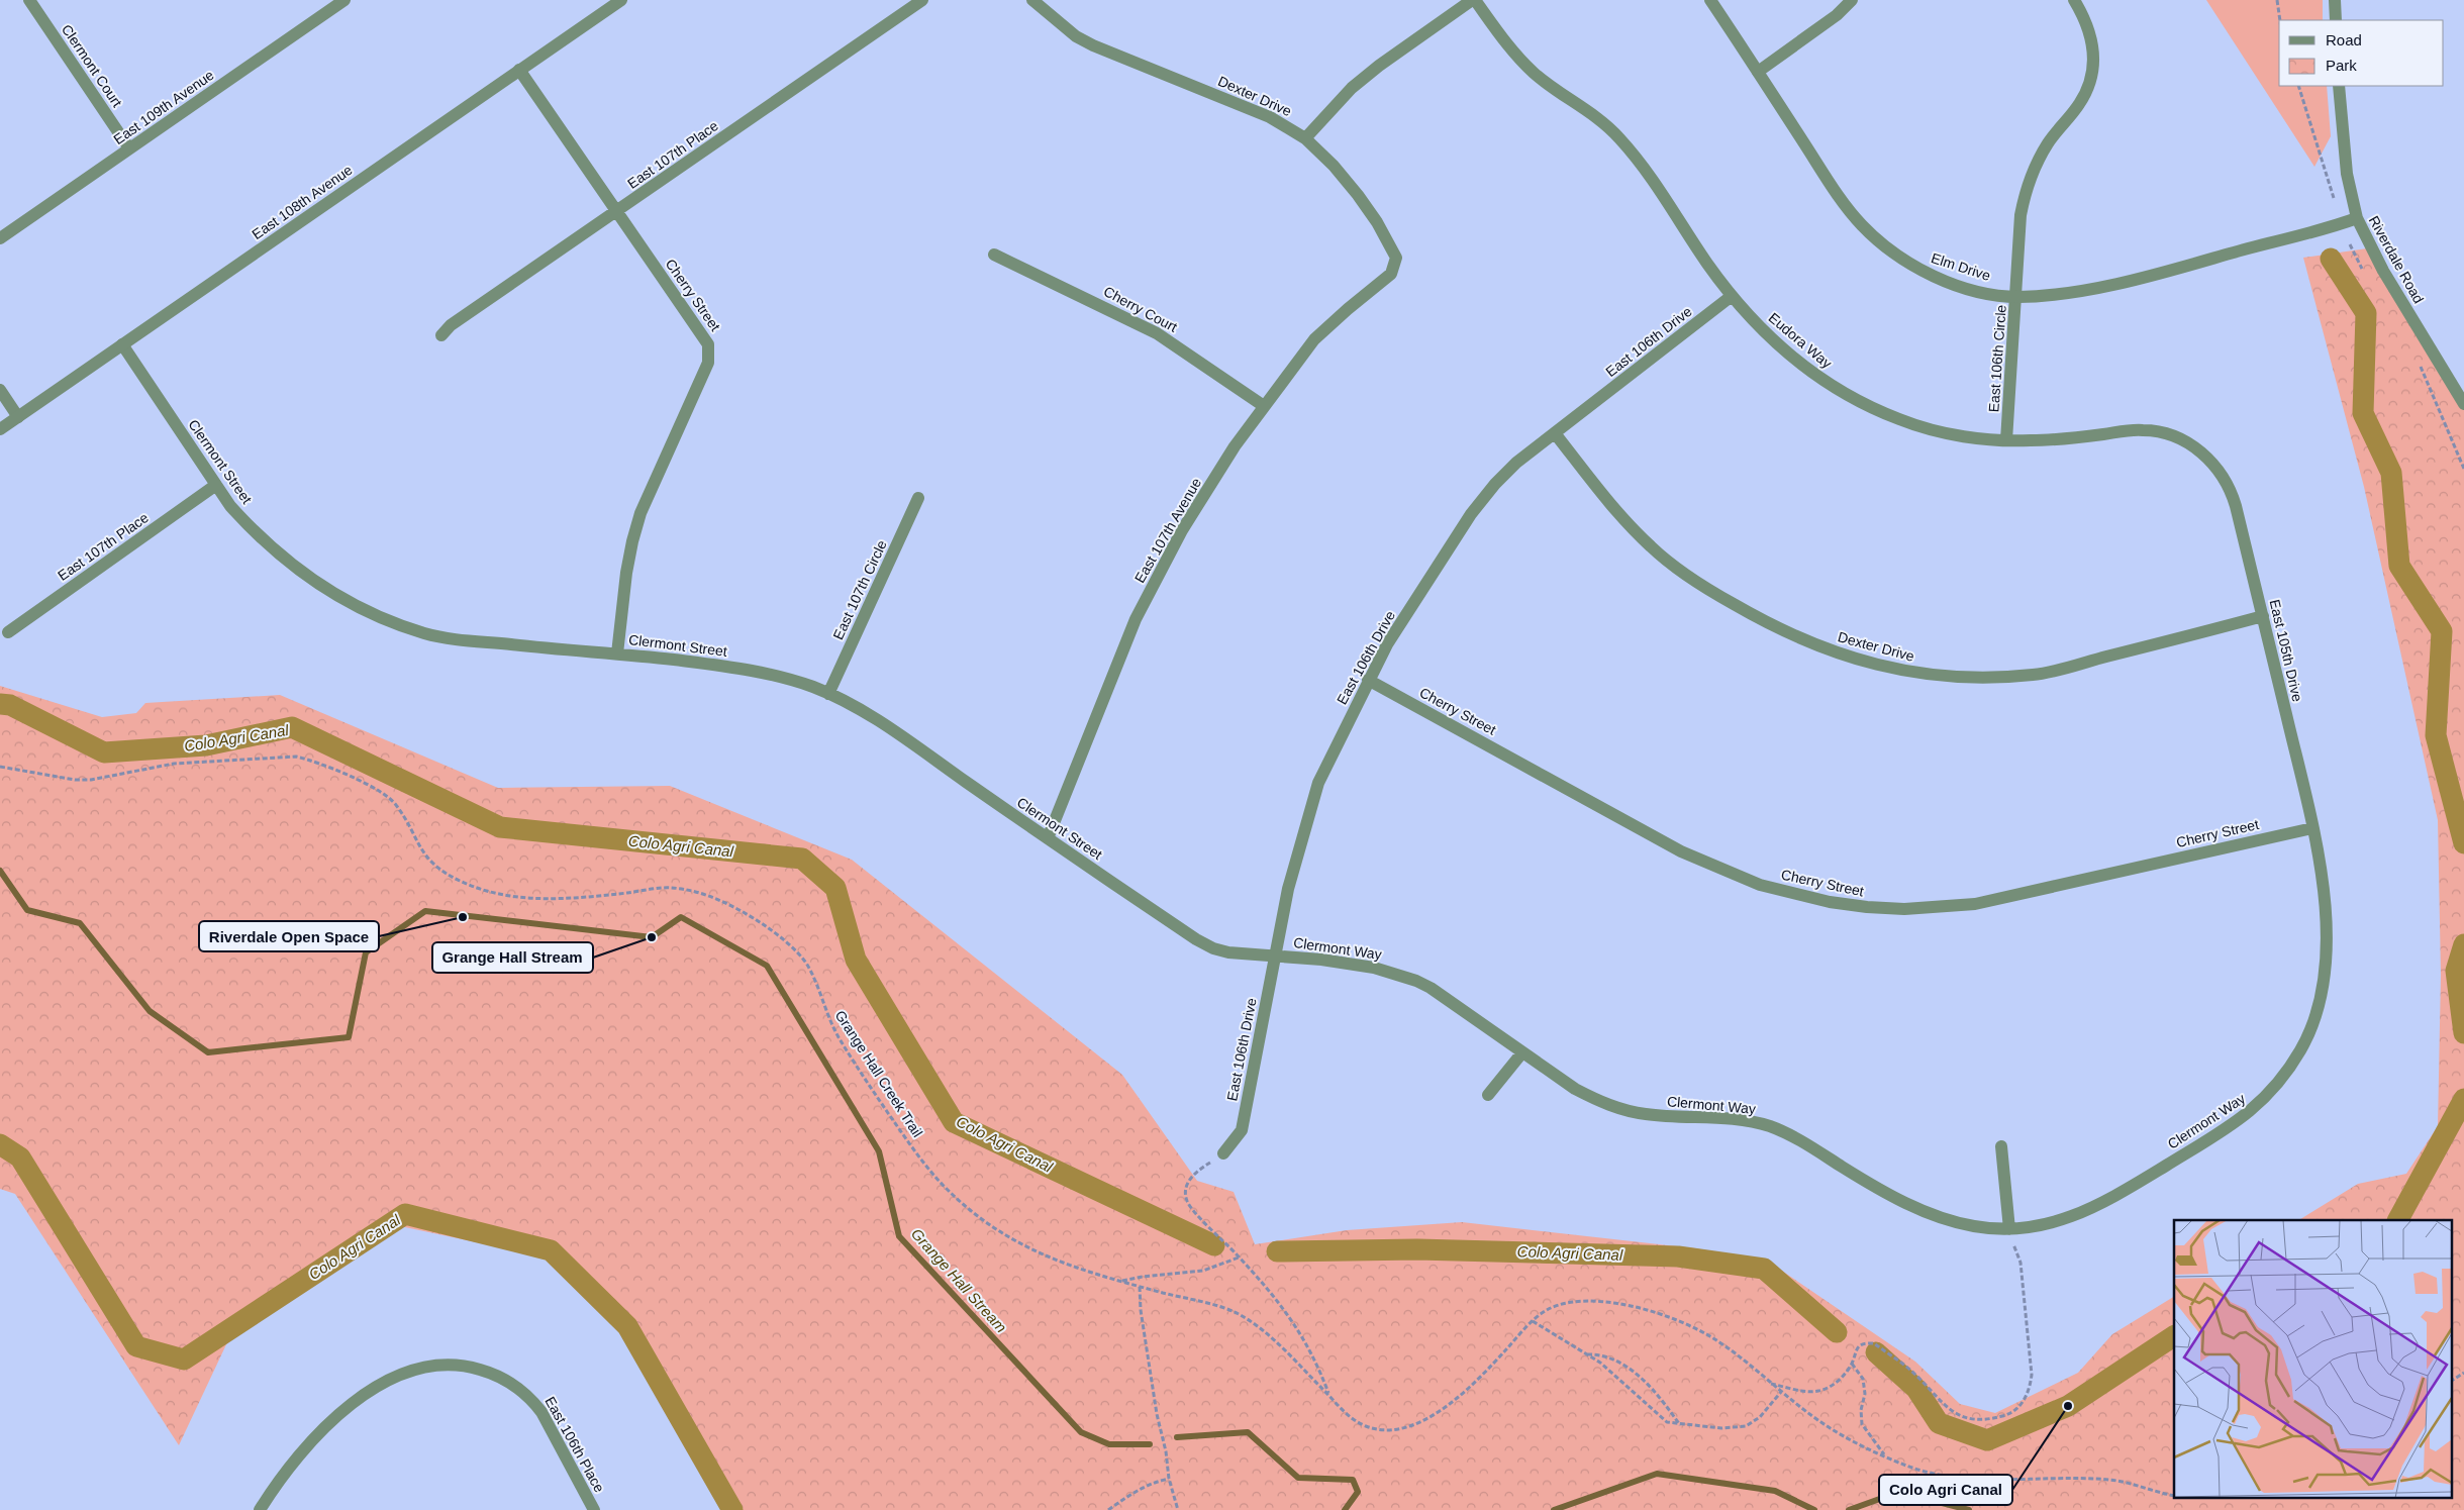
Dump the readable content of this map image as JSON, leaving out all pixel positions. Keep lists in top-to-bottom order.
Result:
{
  "streets": {
    "street": [
      "Clermont Court",
      "Dexter Drive",
      "East 109th Avenue",
      "East 107th Place",
      "East 108th Avenue",
      "Riverdale Road",
      "Elm Drive",
      "Cherry Street",
      "Cherry Court",
      "Eudora Way",
      "East 106th Drive",
      "East 106th Circle",
      "Clermont Street",
      "East 107th Avenue",
      "East 107th Circle",
      "East 105th Drive",
      "Clermont Way",
      "East 106th Place"
    ],
    "path": ["Grange Hall Creek Trail"]
  },
  "crossings": [
    ["Clermont Court", "East 109th Avenue"],
    ["Dexter Drive", "East 106th Drive"],
    ["Dexter Drive", "East 107th Avenue"],
    ["Dexter Drive", "East 105th Drive"],
    ["East 107th Place", "Cherry Street"],
    ["East 107th Place", "Clermont Street"],
    ["East 108th Avenue", "Cherry Street"],
    ["East 108th Avenue", "Clermont Street"],
    ["Riverdale Road", "Elm Drive"],
    ["Elm Drive", "East 106th Circle"],
    ["Cherry Street", "East 106th Drive"],
    ["Cherry Street", "Clermont Street"],
    ["Cherry Street", "East 105th Drive"],
    ["Cherry Street", "Clermont Way"],
    ["Cherry Court", "East 107th Avenue"],
    ["Eudora Way", "East 106th Drive"],
    ["Eudora Way", "East 106th Circle"],
    ["Eudora Way", "East 105th Drive"],
    ["East 106th Drive", "Clermont Street"],
    ["East 106th Drive", "Clermont Way"],
    ["Clermont Street", "East 107th Avenue"],
    ["Clermont Street", "East 107th Circle"],
    ["Clermont Street", "Clermont Way"],
    ["East 105th Drive", "Clermont Way"]
  ],
  "water": ["Colo Agri Canal", "Grange Hall Stream"],
  "places": ["Riverdale Open Space", "Grange Hall Stream", "Colo Agri Canal"],
  "legend": ["Road", "Park"]
}
